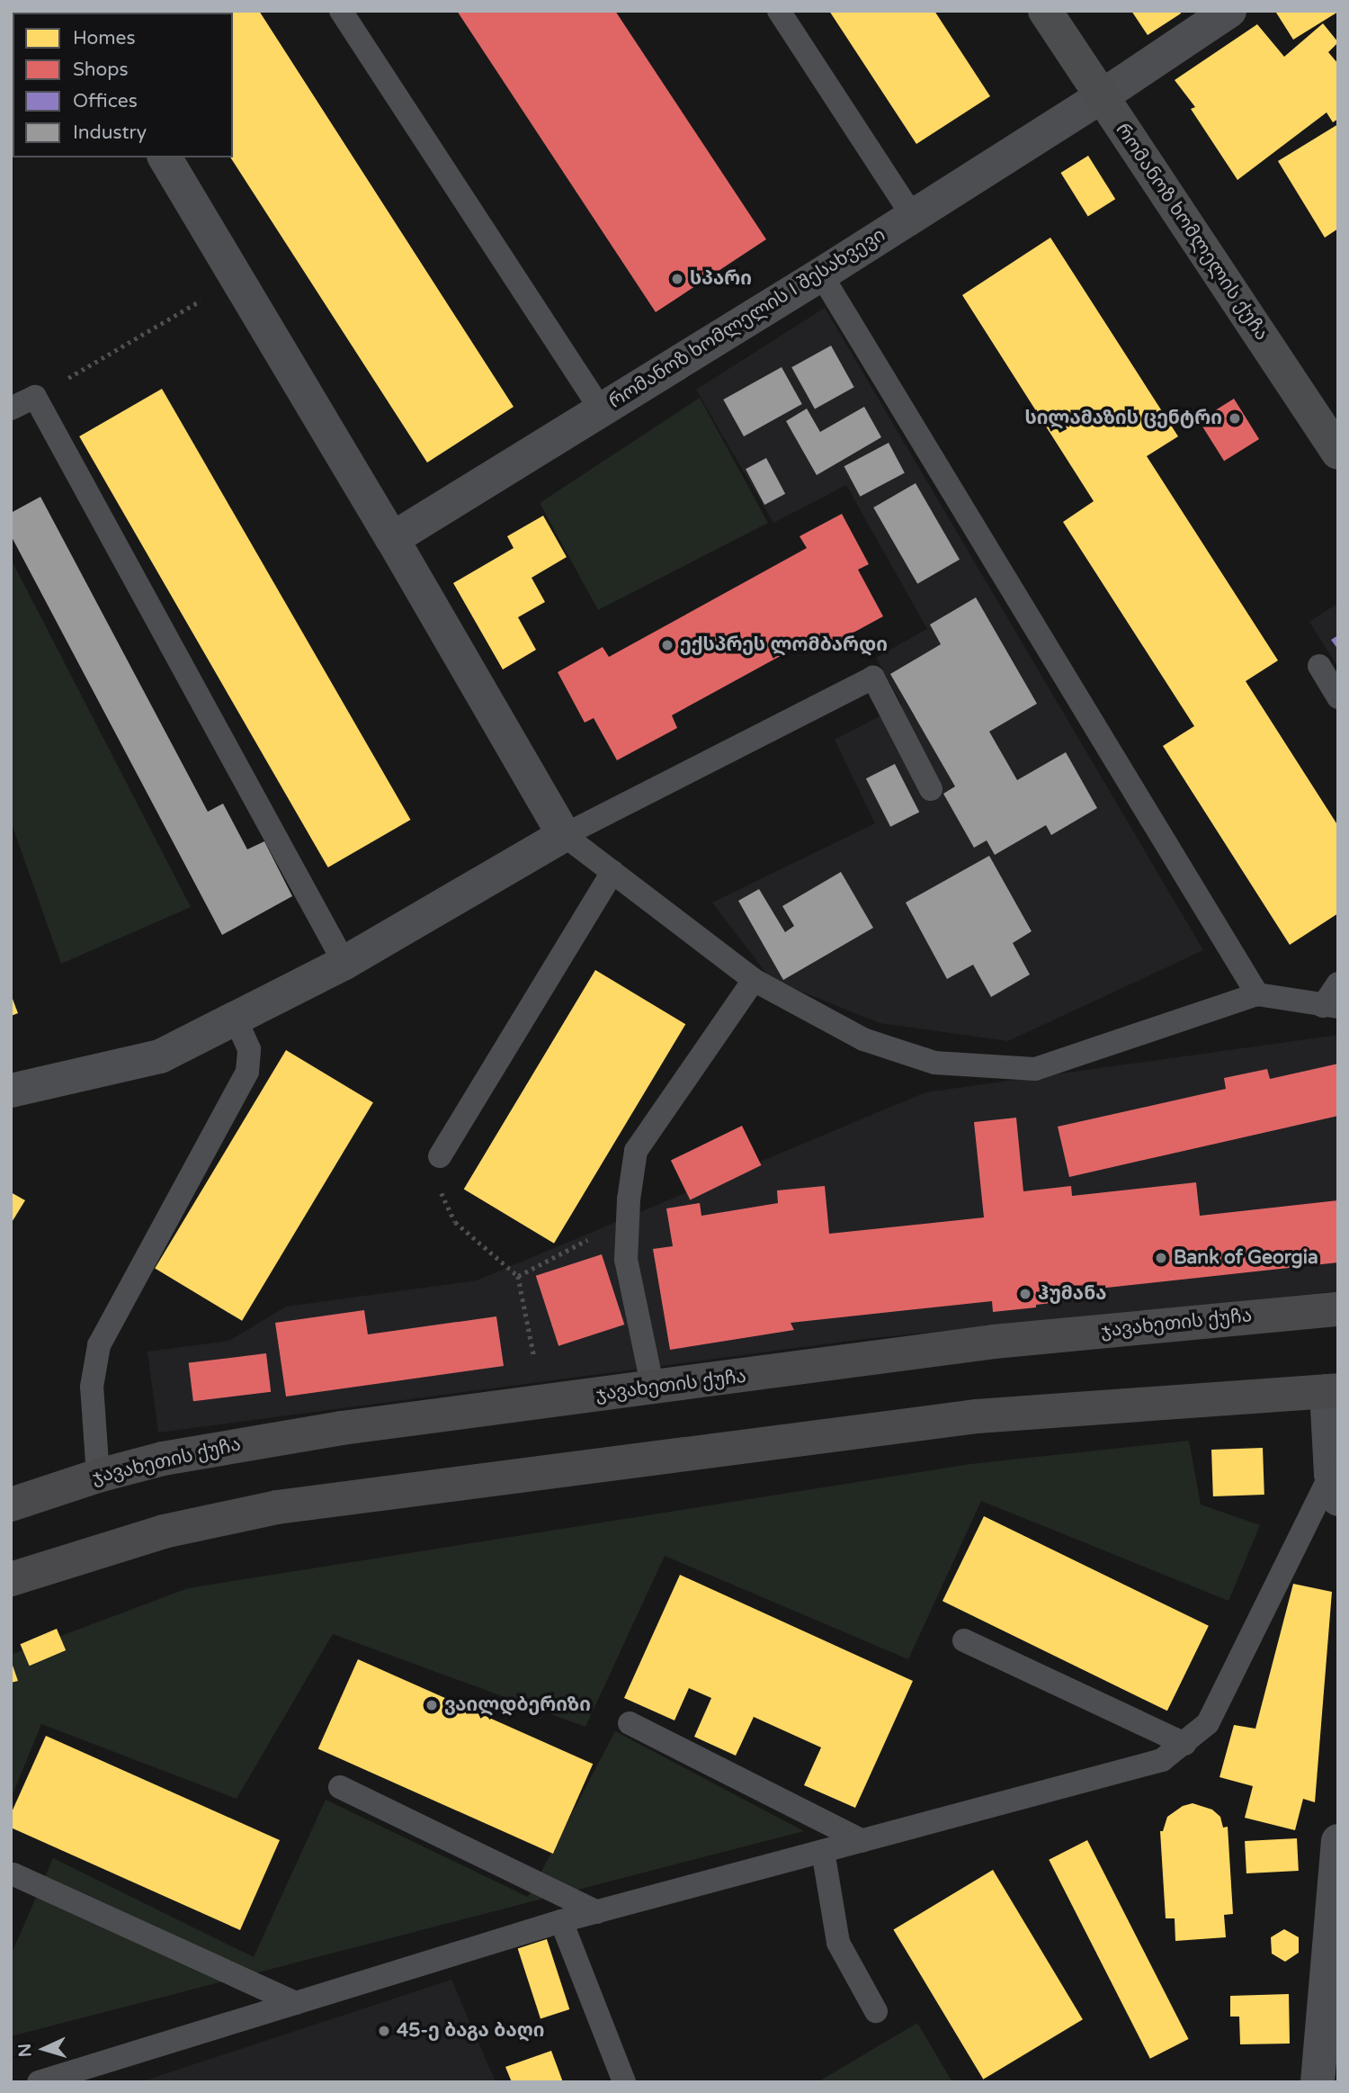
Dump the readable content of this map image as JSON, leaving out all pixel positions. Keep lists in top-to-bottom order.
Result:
{
  "streets": {
    "main road": ["ჯავახეთის ქუჩა"],
    "street": ["რომანოზ ხომლელის ქუჩა", "რომანოზ ხომლელის I შესახვევი"]
  },
  "crossings": [
    ["რომანოზ ხომლელის ქუჩა", "რომანოზ ხომლელის I შესახვევი"]
  ],
  "places": [
    "სპარი",
    "სილამაზის ცენტრი",
    "ექსპრეს ლომბარდი",
    "Bank of Georgia",
    "ჰუმანა",
    "ვაილდბერიზი",
    "45-ე ბაგა ბაღი"
  ],
  "legend": [
    "Homes",
    "Shops",
    "Offices",
    "Industry"
  ],
  "north": "left"
}
